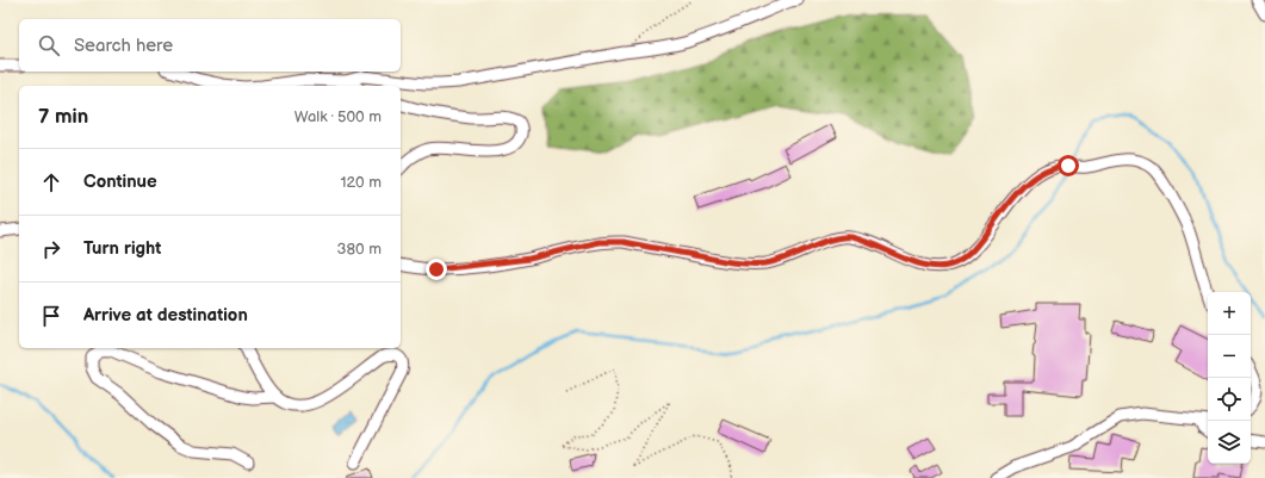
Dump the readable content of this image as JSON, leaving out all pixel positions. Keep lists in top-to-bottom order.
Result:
{
  "page": {
    "search": "Search here",
    "heading": ["7 min", "Walk · 500 m"],
    "list": [
      ["Continue", "120 m"],
      ["Turn right", "380 m"],
      "Arrive at destination"
    ],
    "map_buttons": ["+", "−"]
  }
}
